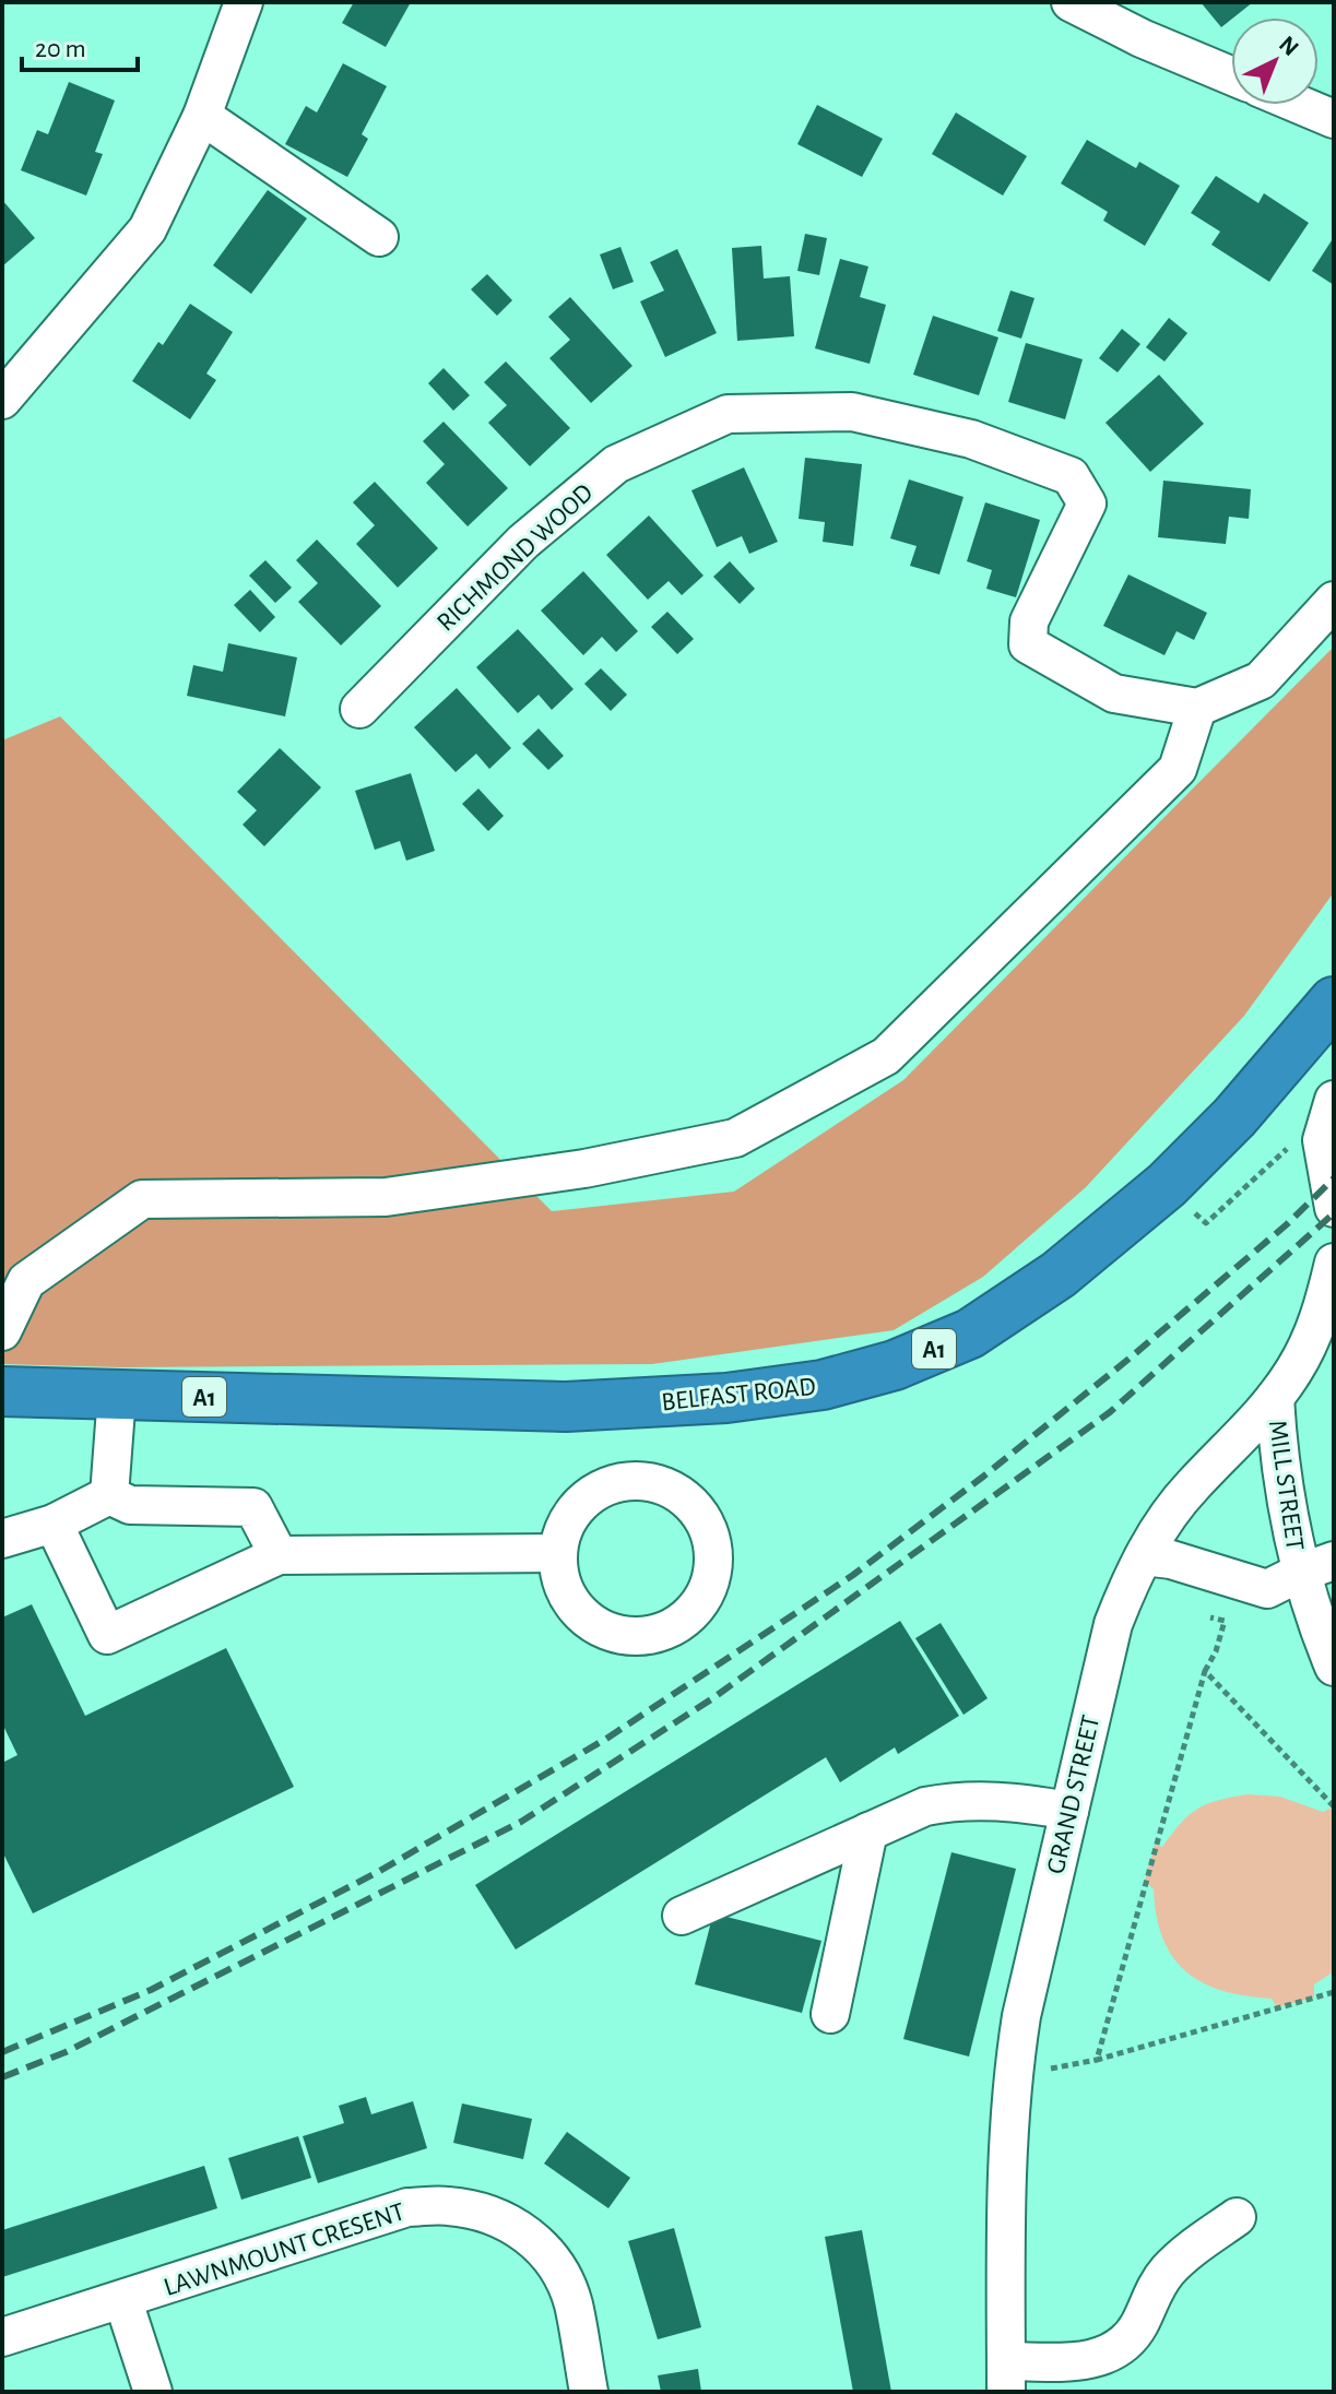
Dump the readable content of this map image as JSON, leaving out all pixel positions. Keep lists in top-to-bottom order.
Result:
{
  "streets": {
    "highway": ["A1", "BELFAST ROAD"],
    "street": [
      "RICHMOND WOOD",
      "MILL STREET",
      "GRAND STREET",
      "LAWNMOUNT CRESENT"
    ]
  },
  "crossings": [
    ["MILL STREET", "GRAND STREET"]
  ],
  "scale_bar": "20 m",
  "north": "top right"
}
